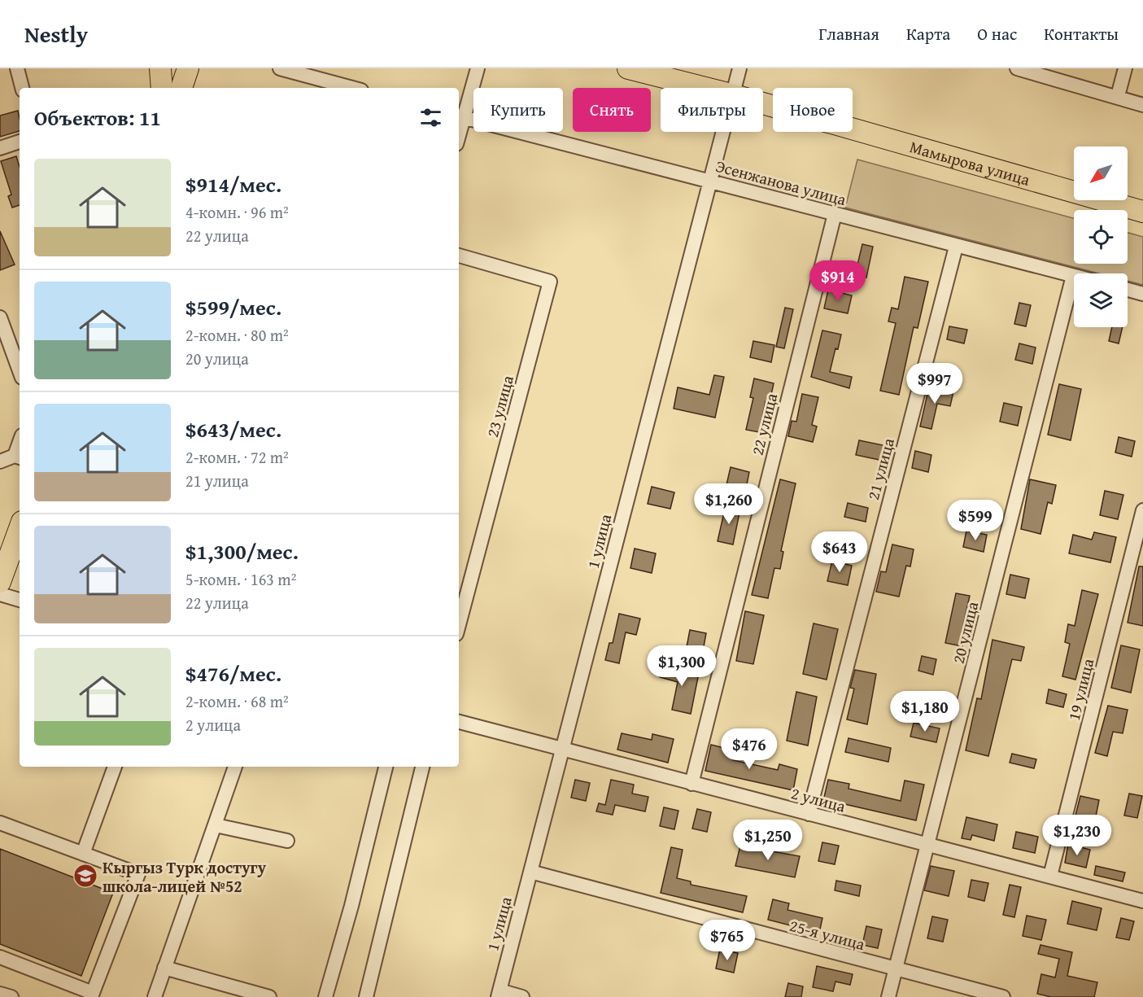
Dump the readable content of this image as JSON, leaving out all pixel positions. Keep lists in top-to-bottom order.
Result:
{
  "streets": {
    "highway": ["Мамырова улица"],
    "street": [
      "Эсенжанова улица",
      "23 улица",
      "22 улица",
      "21 улица",
      "1 улица",
      "20 улица",
      "19 улица",
      "2 улица",
      "25-я улица"
    ]
  },
  "crossings": [
    ["Эсенжанова улица", "22 улица"],
    ["Эсенжанова улица", "21 улица"],
    ["Эсенжанова улица", "1 улица"],
    ["Эсенжанова улица", "20 улица"],
    ["22 улица", "2 улица"],
    ["21 улица", "2 улица"],
    ["1 улица", "2 улица"],
    ["1 улица", "25-я улица"],
    ["20 улица", "2 улица"],
    ["20 улица", "25-я улица"],
    ["19 улица", "2 улица"]
  ],
  "places": {
    "school or university": ["Кыргыз Турк достугу школа-лицей №52"]
  },
  "north": "bottom left",
  "page": {
    "header": "Nestly",
    "nav": [
      "Главная",
      "Карта",
      "О нас",
      "Контакты"
    ],
    "chip": [
      "Купить",
      "Снять",
      "Фильтры",
      "Новое"
    ],
    "heading": "Объектов: 11",
    "list": [
      {
        "name": "$914/мес.",
        "note": "4-комн. · 96 m² · 22 улица"
      },
      {
        "name": "$599/мес.",
        "note": "2-комн. · 80 m² · 20 улица"
      },
      {
        "name": "$643/мес.",
        "note": "2-комн. · 72 m² · 21 улица"
      },
      {
        "name": "$1,300/мес.",
        "note": "5-комн. · 163 m² · 22 улица"
      },
      {
        "name": "$476/мес.",
        "note": "2-комн. · 68 m² · 2 улица"
      }
    ],
    "price": [
      "$914",
      "$997",
      "$1,260",
      "$599",
      "$643",
      "$1,300",
      "$1,180",
      "$476",
      "$1,230",
      "$1,250",
      "$765"
    ]
  }
}
